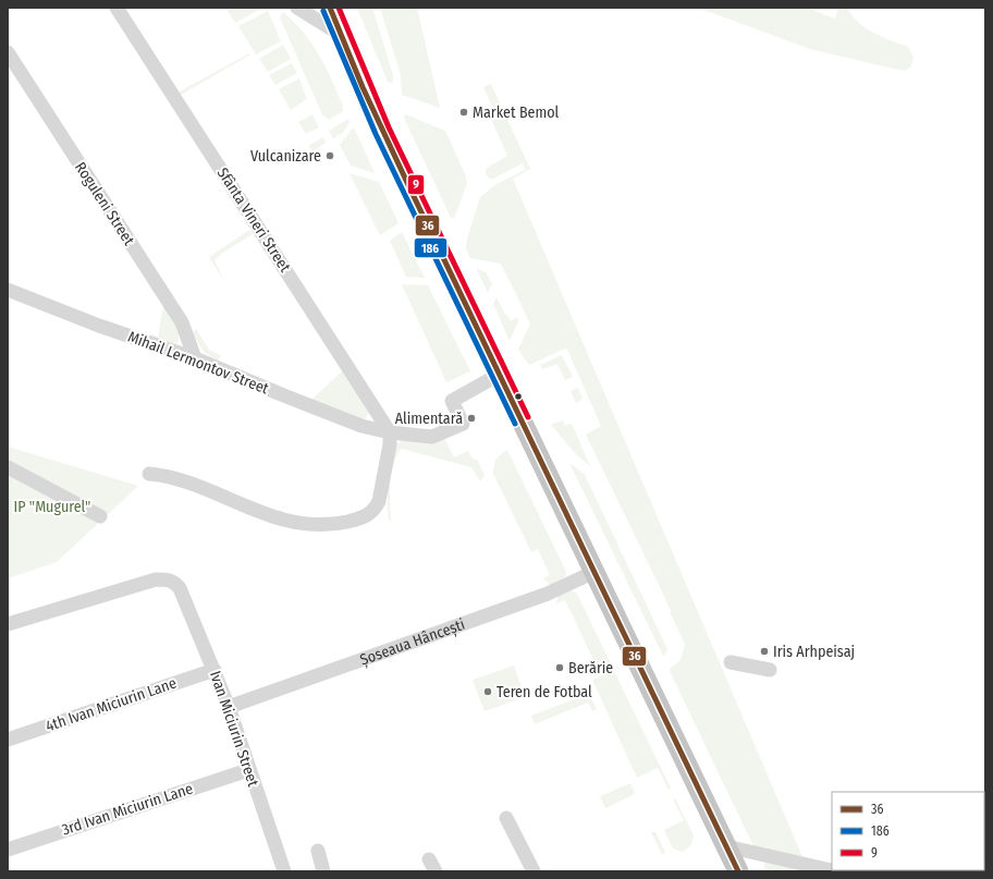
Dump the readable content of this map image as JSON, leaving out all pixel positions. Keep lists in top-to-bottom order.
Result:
{
  "streets": {
    "street": [
      "Roguleni Street",
      "Sfânta Vineri Street",
      "Mihail Lermontov Street",
      "Șoseaua Hâncești",
      "4th Ivan Miciurin Lane",
      "Ivan Miciurin Street",
      "3rd Ivan Miciurin Lane"
    ]
  },
  "crossings": [
    ["Roguleni Street", "Mihail Lermontov Street"],
    ["Sfânta Vineri Street", "Mihail Lermontov Street"],
    ["Șoseaua Hâncești", "Ivan Miciurin Street"],
    ["4th Ivan Miciurin Lane", "Ivan Miciurin Street"],
    ["Ivan Miciurin Street", "3rd Ivan Miciurin Lane"]
  ],
  "parks": ["IP \"Mugurel\""],
  "places": [
    "Market Bemol",
    "Vulcanizare",
    "Alimentară",
    "Iris Arhpeisaj",
    "Berărie",
    "Teren de Fotbal"
  ],
  "lines": ["transit line 36", "transit line 9", "transit line 186"],
  "legend": ["36", "186", "9"]
}
